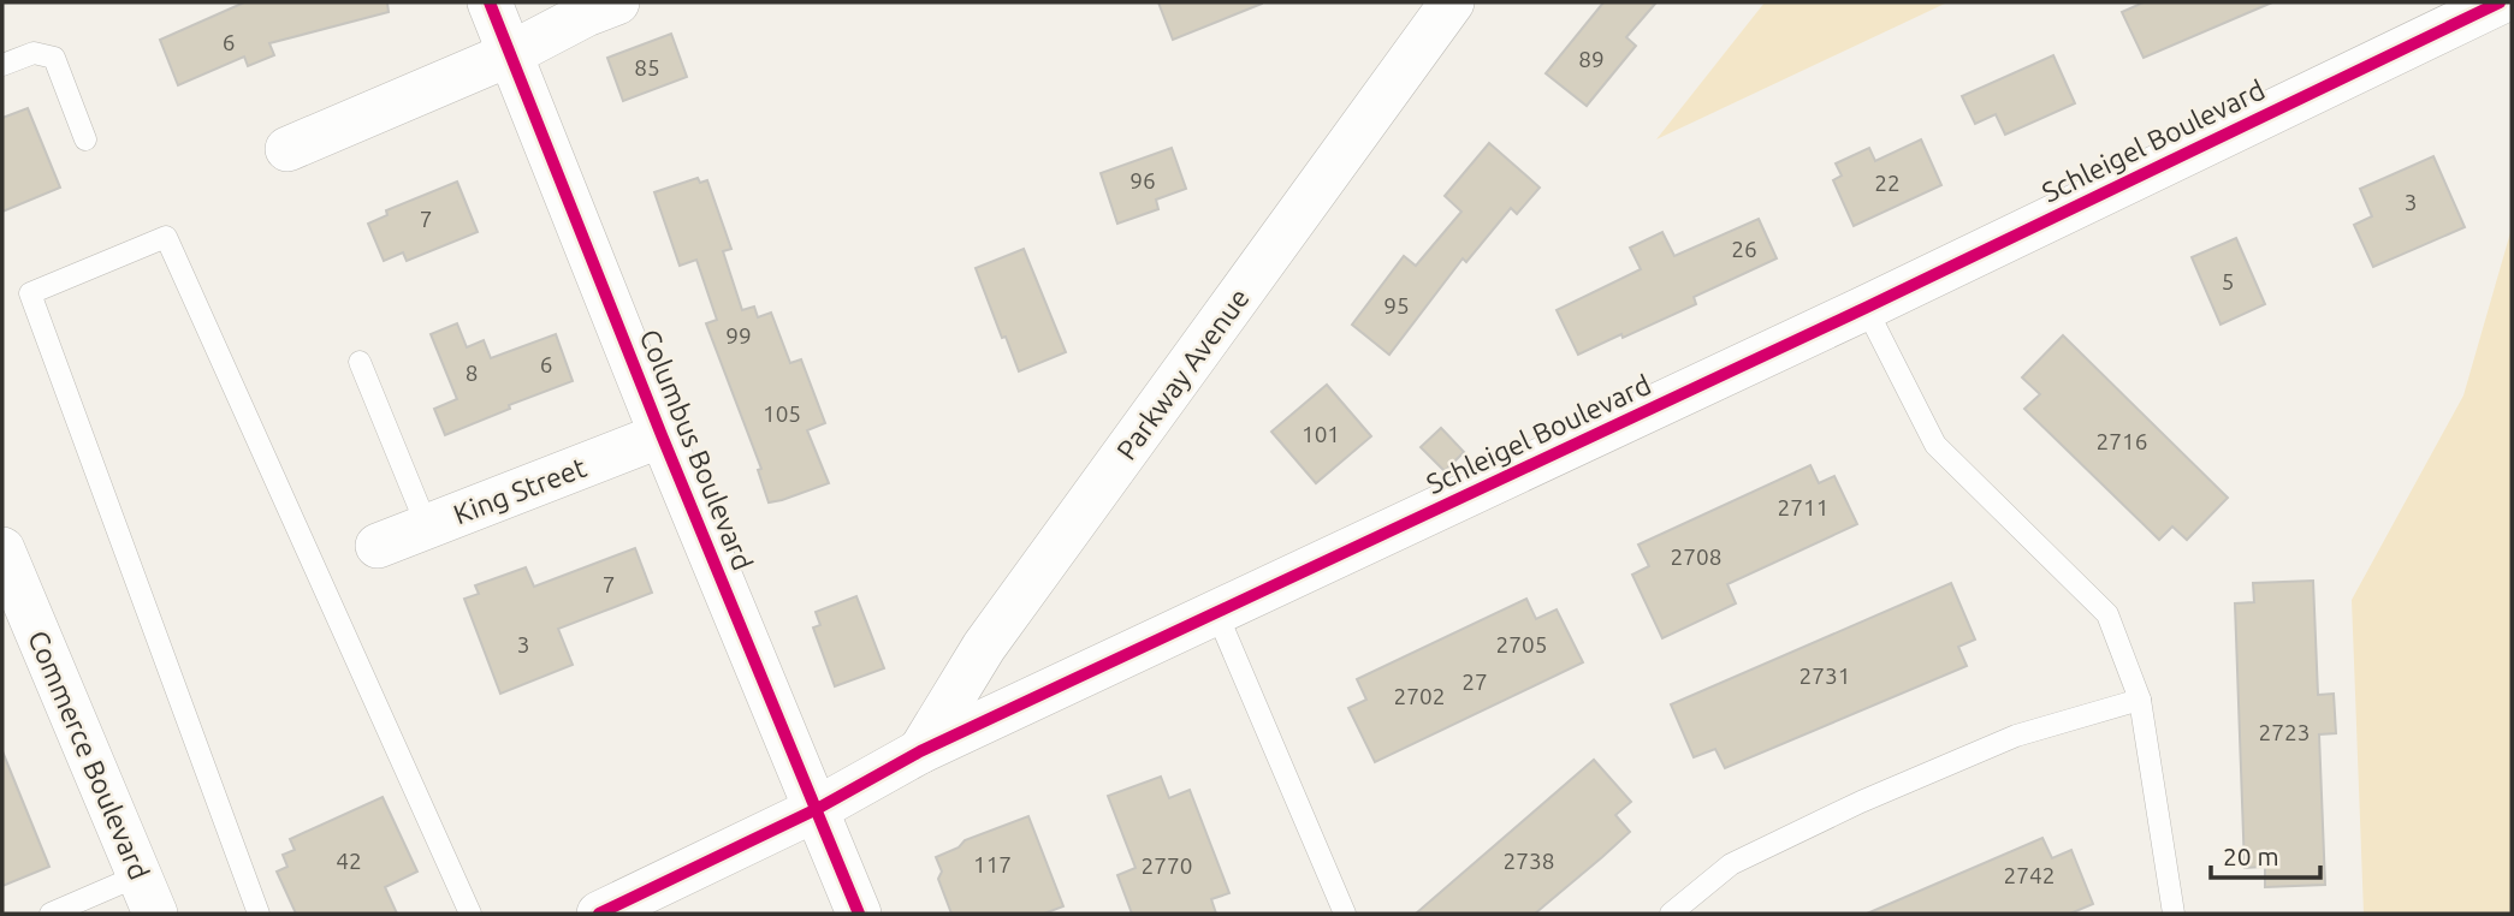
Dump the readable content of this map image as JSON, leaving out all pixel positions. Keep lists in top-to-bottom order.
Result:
{
  "streets": {
    "street": [
      "Schleigel Boulevard",
      "Parkway Avenue",
      "Columbus Boulevard",
      "King Street",
      "Commerce Boulevard"
    ]
  },
  "crossings": [
    ["Schleigel Boulevard", "Parkway Avenue"],
    ["Schleigel Boulevard", "Columbus Boulevard"],
    ["Columbus Boulevard", "King Street"]
  ],
  "house_numbers": [
    "6",
    "89",
    "85",
    "96",
    "22",
    "3",
    "7",
    "26",
    "5",
    "95",
    "99",
    "6",
    "8",
    "105",
    "101",
    "2716",
    "2711",
    "2708",
    "7",
    "3",
    "2705",
    "2731",
    "27",
    "2702",
    "2723",
    "42",
    "2738",
    "117",
    "2770",
    "2742"
  ],
  "scale_bar": "20 m"
}
